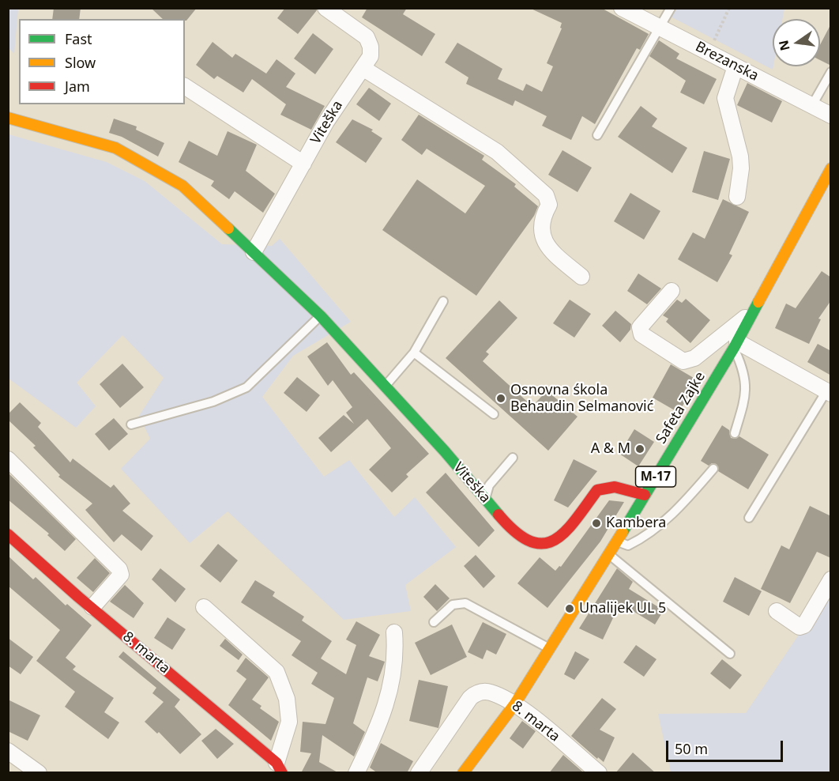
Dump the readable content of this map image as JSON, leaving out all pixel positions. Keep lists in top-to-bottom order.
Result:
{
  "streets": {
    "street": [
      "Brezanska",
      "Viteška",
      "Safeta Zajke",
      "M-17",
      "8. marta"
    ]
  },
  "crossings": [
    ["Viteška", "Safeta Zajke"],
    ["Safeta Zajke", "8. marta"]
  ],
  "places": [
    "Osnovna śkola Behaudin Selmanović",
    "A & M",
    "Kambera",
    "Unalijek UL 5"
  ],
  "legend": ["Fast", "Slow", "Jam"],
  "scale_bar": "50 m",
  "north": "left"
}
